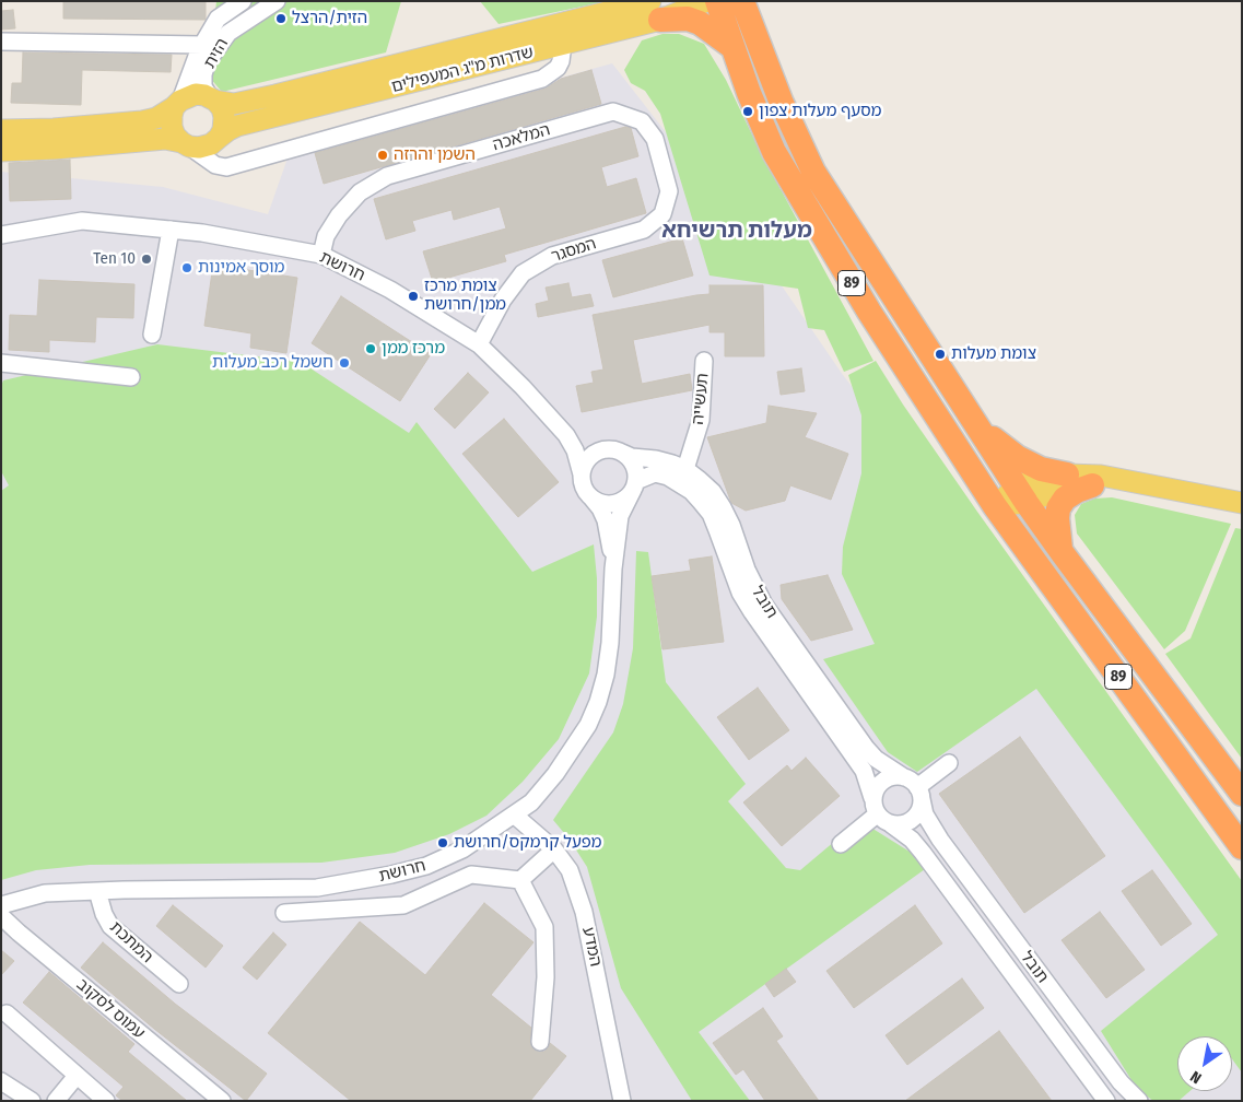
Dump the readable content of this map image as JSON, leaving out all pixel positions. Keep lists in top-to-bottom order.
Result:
{
  "streets": {
    "highway": ["89"],
    "main road": ["שדרות מ\"ג המעפילים"],
    "street": [
      "הזית",
      "המלאכה",
      "המסגר",
      "חרושת",
      "תעשייה",
      "תובל",
      "המתכת",
      "המדע",
      "עמוס לסקוב"
    ]
  },
  "crossings": [
    ["הזית", "שדרות מ\"ג המעפילים"],
    ["המלאכה", "המסגר"],
    ["המלאכה", "חרושת"],
    ["המסגר", "חרושת"],
    ["חרושת", "תובל"],
    ["חרושת", "המתכת"],
    ["חרושת", "המדע"],
    ["תעשייה", "תובל"]
  ],
  "districts": ["מעלות תרשיחא"],
  "places": [
    "הזית/הרצל",
    "מסעף מעלות צפון",
    "השמן והרזה",
    "Ten 10",
    "מוסך אמינות",
    "צומת מרכז ממן/חרושת",
    "מרכז ממן",
    "צומת מעלות",
    "חשמל רכב מעלות",
    "מפעל קרמקס/חרושת"
  ],
  "north": "bottom left"
}
